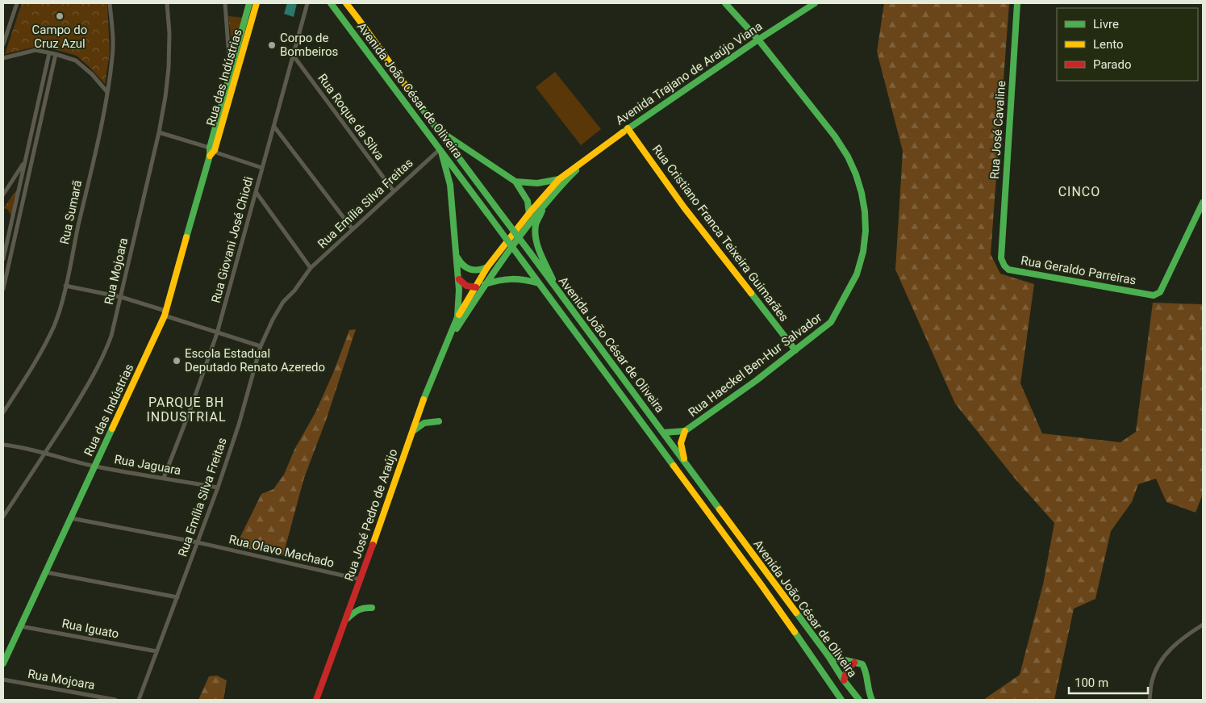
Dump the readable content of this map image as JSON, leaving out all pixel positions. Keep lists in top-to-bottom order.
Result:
{
  "streets": {
    "street": [
      "Avenida Trajano de Araújo Viana",
      "Rua das Indústrias",
      "Avenida João César de Oliveira",
      "Rua Roque da Silva",
      "Rua José Cavaline",
      "Rua Emília Silva Freitas",
      "Rua Sumarã",
      "Rua Cristiano Franca Teixeira Guimarães",
      "Rua Giovani José Chiodi",
      "Rua Geraldo Parreiras",
      "Rua Mojoara",
      "Rua Haeckel Ben-Hur Salvador",
      "Rua Jaguara",
      "Rua José Pedro de Araújo",
      "Rua Olavo Machado",
      "Rua Iguato"
    ]
  },
  "crossings": [
    ["Avenida Trajano de Araújo Viana", "Avenida João César de Oliveira"],
    ["Avenida Trajano de Araújo Viana", "Rua Cristiano Franca Teixeira Guimarães"],
    ["Avenida Trajano de Araújo Viana", "Rua Haeckel Ben-Hur Salvador"],
    ["Avenida Trajano de Araújo Viana", "Rua José Pedro de Araújo"],
    ["Rua das Indústrias", "Rua Jaguara"],
    ["Rua das Indústrias", "Rua Olavo Machado"],
    ["Rua das Indústrias", "Rua Iguato"],
    ["Avenida João César de Oliveira", "Rua Emília Silva Freitas"],
    ["Avenida João César de Oliveira", "Rua Haeckel Ben-Hur Salvador"],
    ["Avenida João César de Oliveira", "Rua José Pedro de Araújo"],
    ["Rua Roque da Silva", "Rua Emília Silva Freitas"],
    ["Rua Roque da Silva", "Rua Giovani José Chiodi"],
    ["Rua José Cavaline", "Rua Geraldo Parreiras"],
    ["Rua Emília Silva Freitas", "Rua Jaguara"],
    ["Rua Emília Silva Freitas", "Rua José Pedro de Araújo"],
    ["Rua Emília Silva Freitas", "Rua Olavo Machado"],
    ["Rua Emília Silva Freitas", "Rua Iguato"],
    ["Rua Cristiano Franca Teixeira Guimarães", "Rua Haeckel Ben-Hur Salvador"],
    ["Rua Giovani José Chiodi", "Rua Jaguara"],
    ["Rua Mojoara", "Rua Jaguara"],
    ["Rua José Pedro de Araújo", "Rua Olavo Machado"]
  ],
  "districts": ["CINCO", "PARQUE BH INDUSTRIAL"],
  "places": ["Campo do Cruz Azul", "Corpo de Bombeiros", "Escola Estadual Deputado Renato Azeredo"],
  "legend": ["Livre", "Lento", "Parado"],
  "scale_bar": "100 m"
}
